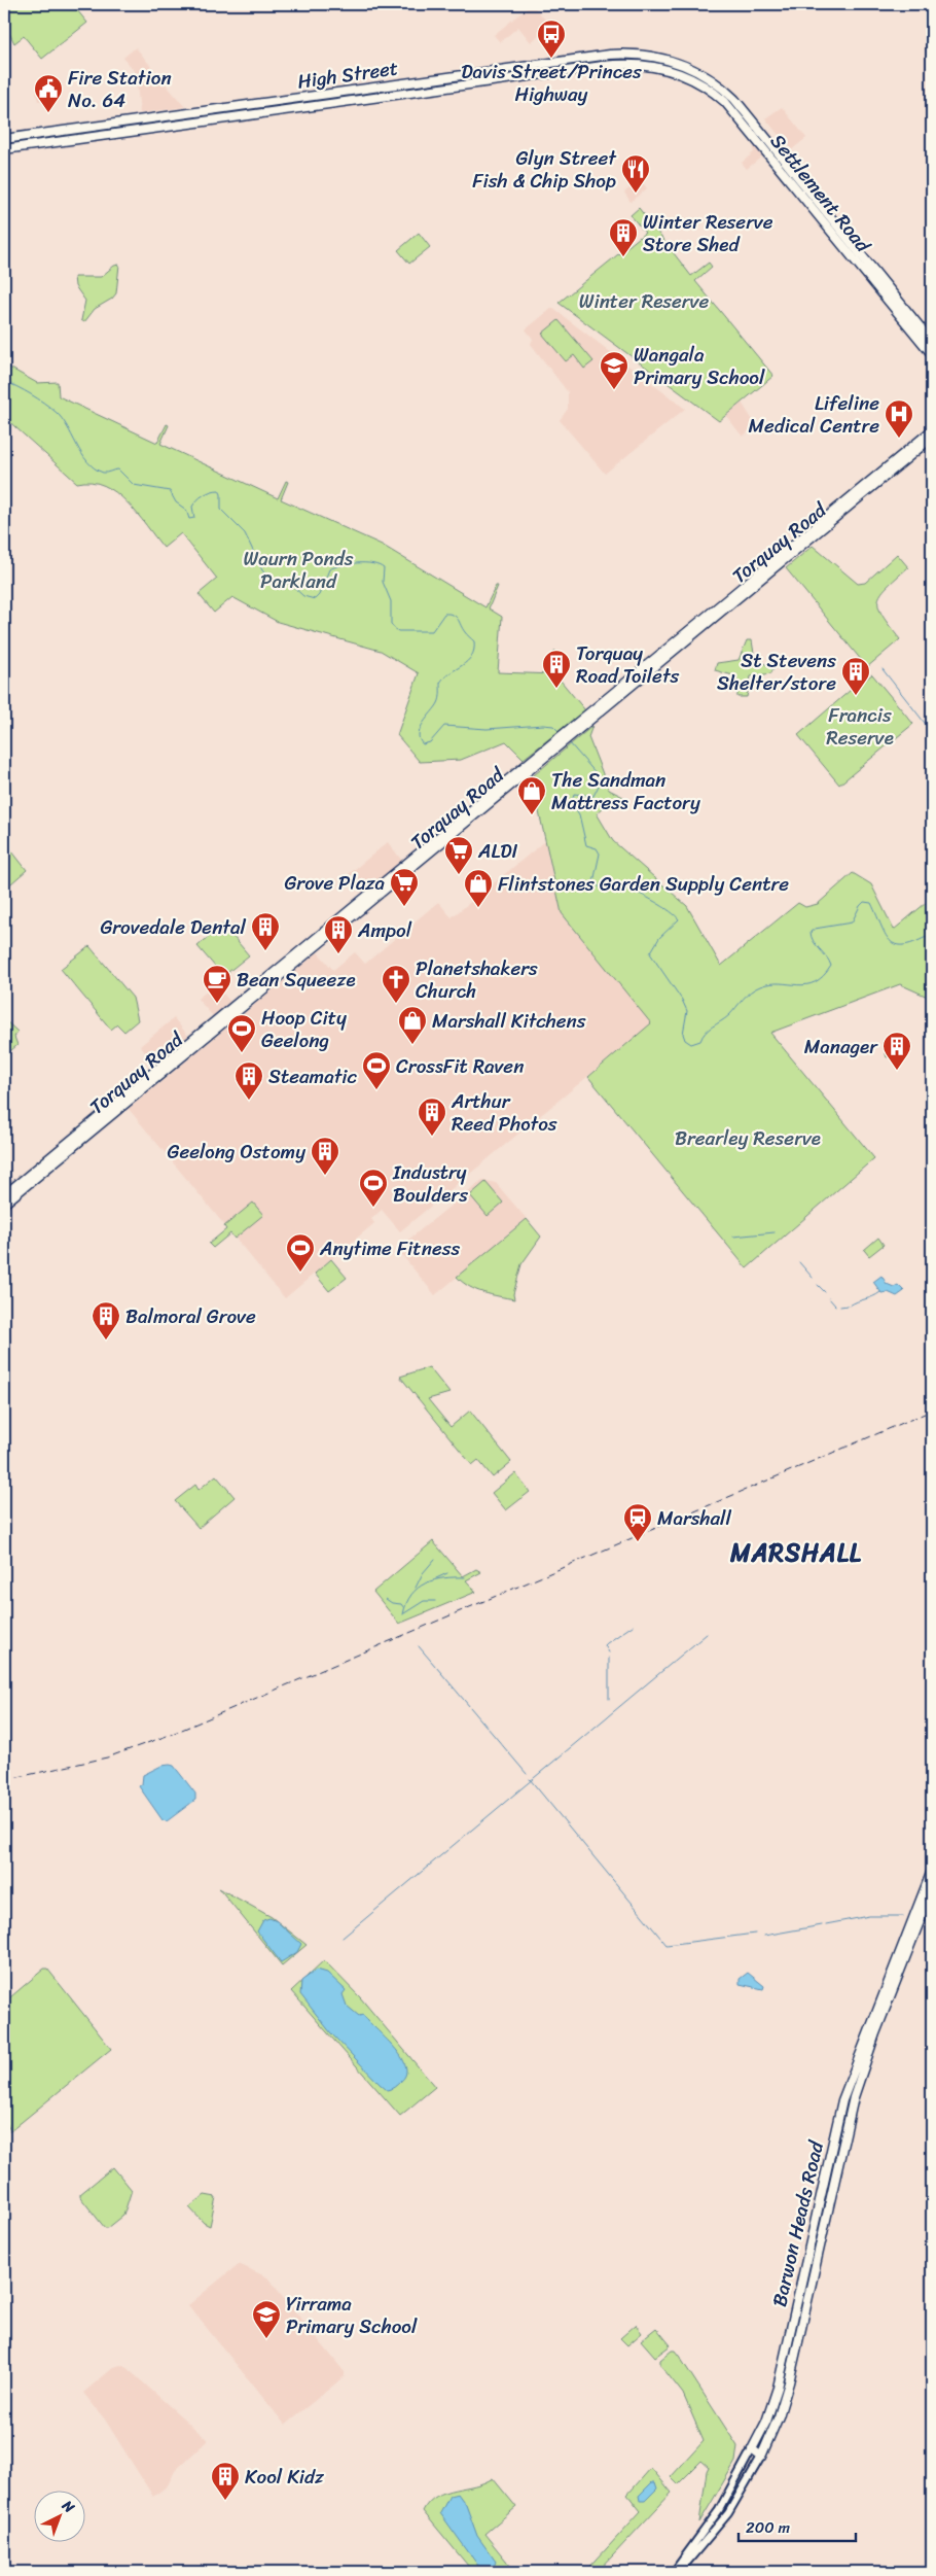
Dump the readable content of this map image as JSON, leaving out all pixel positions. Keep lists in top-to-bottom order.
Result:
{
  "streets": {
    "main road": [
      "High Street",
      "Settlement Road",
      "Torquay Road",
      "Barwon Heads Road"
    ]
  },
  "crossings": [
    ["High Street", "Settlement Road"]
  ],
  "districts": ["MARSHALL"],
  "parks": [
    "Winter Reserve",
    "Waurn Ponds Parkland",
    "Francis Reserve",
    "Brearley Reserve"
  ],
  "places": {
    "bus stop": ["Davis Street/Princes Highway"],
    "public building": ["Fire Station No. 64"],
    "restaurant": ["Glyn Street Fish & Chip Shop"],
    "building": [
      "Winter Reserve Store Shed",
      "Torquay Road Toilets",
      "St Stevens Shelter/store",
      "Grovedale Dental",
      "Ampol",
      "Manager",
      "Steamatic",
      "Arthur Reed Photos",
      "Geelong Ostomy",
      "Balmoral Grove",
      "Kool Kidz"
    ],
    "school or university": ["Wangala Primary School", "Yirrama Primary School"],
    "hospital": ["Lifeline Medical Centre"],
    "shop": ["The Sandman Mattress Factory", "Flintstones Garden Supply Centre", "Marshall Kitchens"],
    "supermarket": ["ALDI", "Grove Plaza"],
    "cafe": ["Bean Squeeze"],
    "church": ["Planetshakers Church"],
    "sports": [
      "Hoop City Geelong",
      "CrossFit Raven",
      "Industry Boulders",
      "Anytime Fitness"
    ],
    "station": ["Marshall"]
  },
  "scale_bar": "200 m",
  "north": "top right"
}
